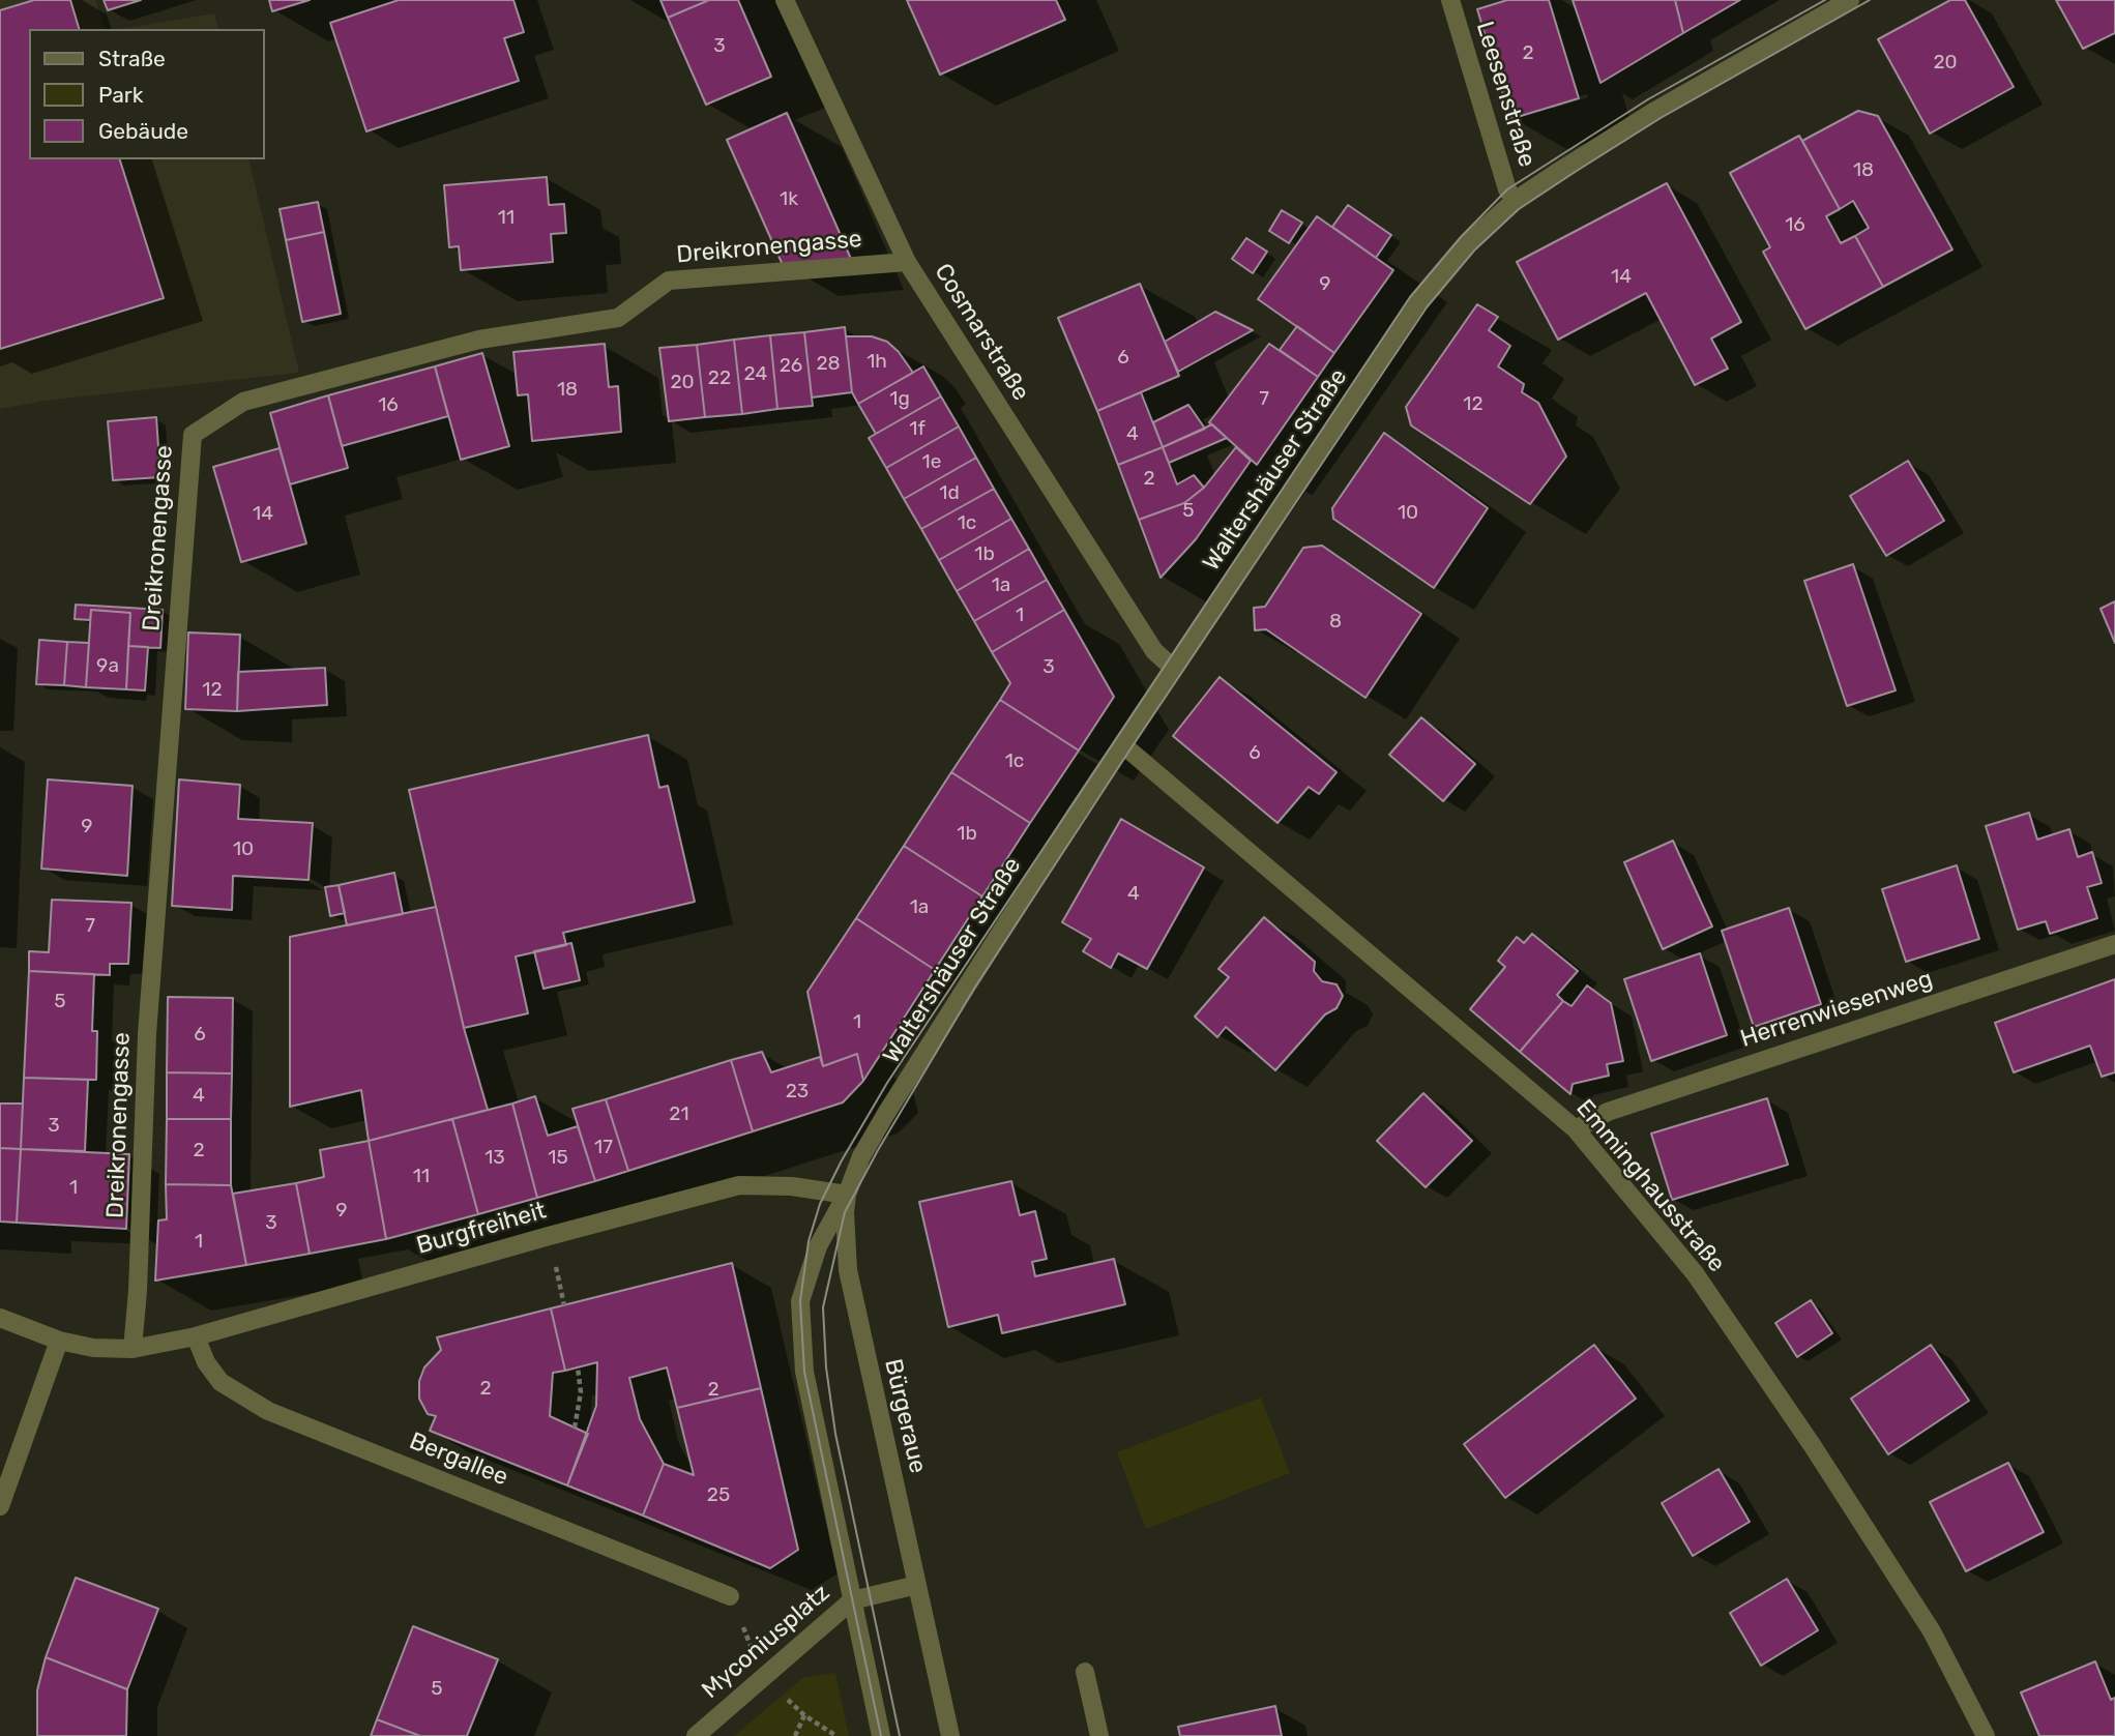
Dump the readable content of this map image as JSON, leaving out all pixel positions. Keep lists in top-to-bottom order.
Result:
{
  "streets": {
    "street": [
      "Leesenstraße",
      "Dreikronengasse",
      "Cosmarstraße",
      "Waltershäuser Straße",
      "Herrenwiesenweg",
      "Emminghausstraße",
      "Burgfreiheit",
      "Bürgeraue",
      "Bergallee",
      "Myconiusplatz"
    ]
  },
  "crossings": [
    ["Leesenstraße", "Waltershäuser Straße"],
    ["Dreikronengasse", "Cosmarstraße"],
    ["Dreikronengasse", "Burgfreiheit"],
    ["Cosmarstraße", "Waltershäuser Straße"],
    ["Waltershäuser Straße", "Emminghausstraße"],
    ["Waltershäuser Straße", "Bürgeraue"],
    ["Herrenwiesenweg", "Emminghausstraße"],
    ["Burgfreiheit", "Bürgeraue"],
    ["Burgfreiheit", "Bergallee"],
    ["Bürgeraue", "Myconiusplatz"]
  ],
  "house_numbers": [
    "3",
    "2",
    "20",
    "18",
    "1k",
    "11",
    "16",
    "14",
    "9",
    "6",
    "1h",
    "28",
    "26",
    "24",
    "22",
    "20",
    "18",
    "1g",
    "7",
    "12",
    "16",
    "1f",
    "4",
    "1e",
    "2",
    "1d",
    "5",
    "10",
    "14",
    "1c",
    "1b",
    "1a",
    "1",
    "8",
    "9a",
    "3",
    "12",
    "6",
    "1c",
    "9",
    "1b",
    "10",
    "4",
    "1a",
    "7",
    "5",
    "1",
    "6",
    "23",
    "4",
    "21",
    "3",
    "17",
    "2",
    "13",
    "15",
    "11",
    "1",
    "9",
    "3",
    "1",
    "2",
    "2",
    "25",
    "5"
  ],
  "legend": ["Straße", "Park", "Gebäude"]
}
